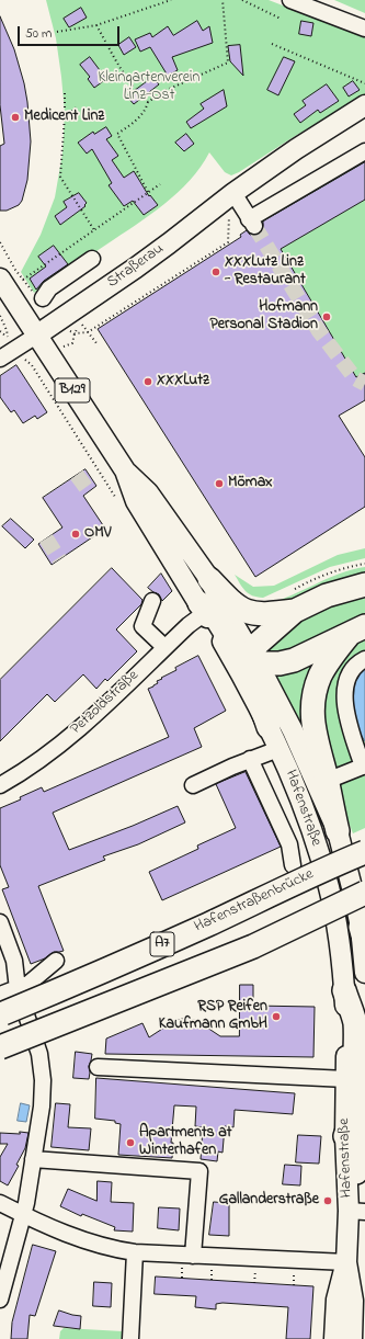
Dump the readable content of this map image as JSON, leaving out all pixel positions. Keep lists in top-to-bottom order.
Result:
{
  "streets": {
    "highway": ["Hafenstraßenbrücke", "A7"],
    "main road": ["Straßerau", "B129", "Hafenstraße"],
    "street": ["Petzoldstraße"]
  },
  "crossings": [
    ["Straßerau", "Hafenstraße"],
    ["Petzoldstraße", "Hafenstraße"]
  ],
  "parks": ["Kleingartenverein Linz-Ost"],
  "places": [
    "Medicent Linz",
    "XXXLutz Linz - Restaurant",
    "Hofmann Personal Stadion",
    "XXXLutz",
    "Mömax",
    "OMV",
    "RSP Reifen Kaufmann GmbH",
    "Apartments at Winterhafen",
    "Gallanderstraße"
  ],
  "scale_bar": "50 m"
}
